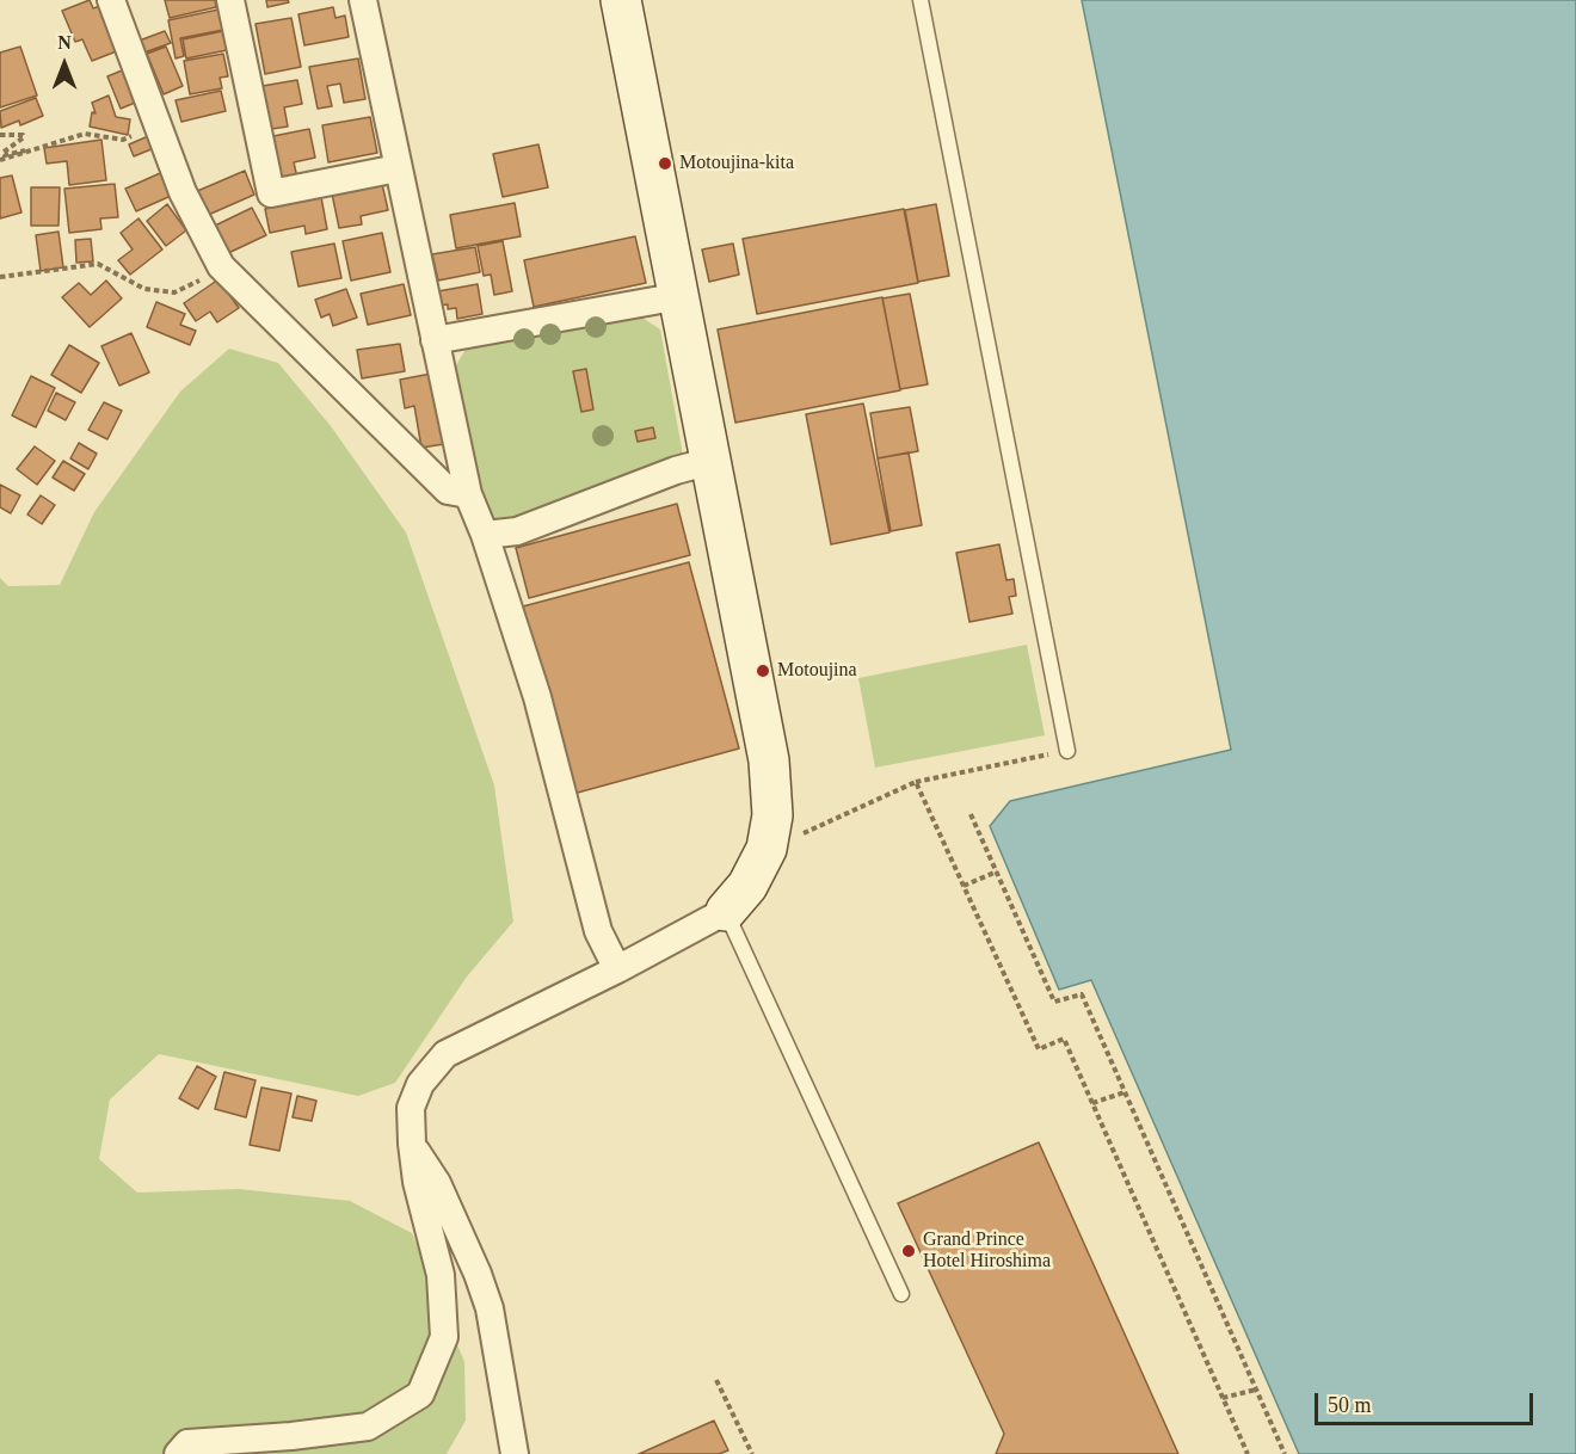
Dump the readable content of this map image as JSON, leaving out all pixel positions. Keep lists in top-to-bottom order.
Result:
{
  "places": ["Motoujina-kita", "Motoujina", "Grand Prince Hotel Hiroshima"],
  "scale_bar": "50 m",
  "north": "top"
}
